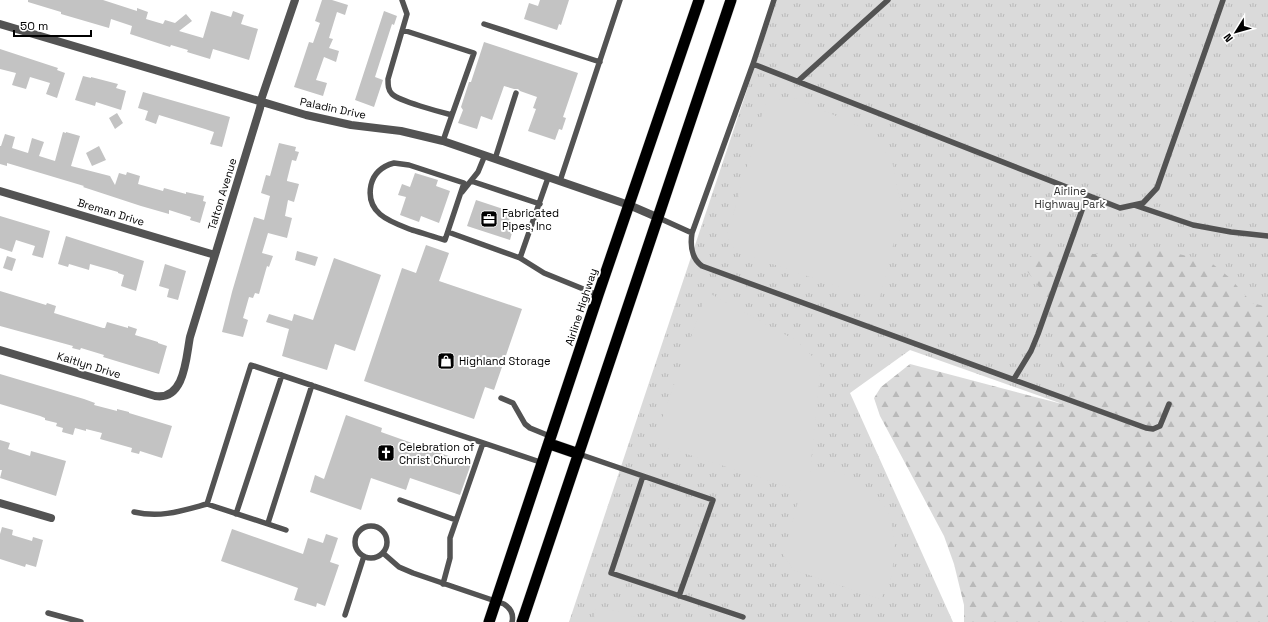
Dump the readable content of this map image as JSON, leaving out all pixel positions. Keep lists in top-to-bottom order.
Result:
{
  "streets": {
    "highway": ["Airline Highway"],
    "street": [
      "Paladin Drive",
      "Talton Avenue",
      "Breman Drive",
      "Kaitlyn Drive"
    ]
  },
  "crossings": [
    ["Paladin Drive", "Talton Avenue"],
    ["Paladin Drive", "Airline Highway"],
    ["Talton Avenue", "Breman Drive"],
    ["Talton Avenue", "Kaitlyn Drive"]
  ],
  "parks": ["Airline Highway Park"],
  "places": {
    "office": ["Fabricated Pipes, Inc"],
    "shop": ["Highland Storage"],
    "church": ["Celebration of Christ Church"]
  },
  "scale_bar": "50 m",
  "north": "bottom left"
}
